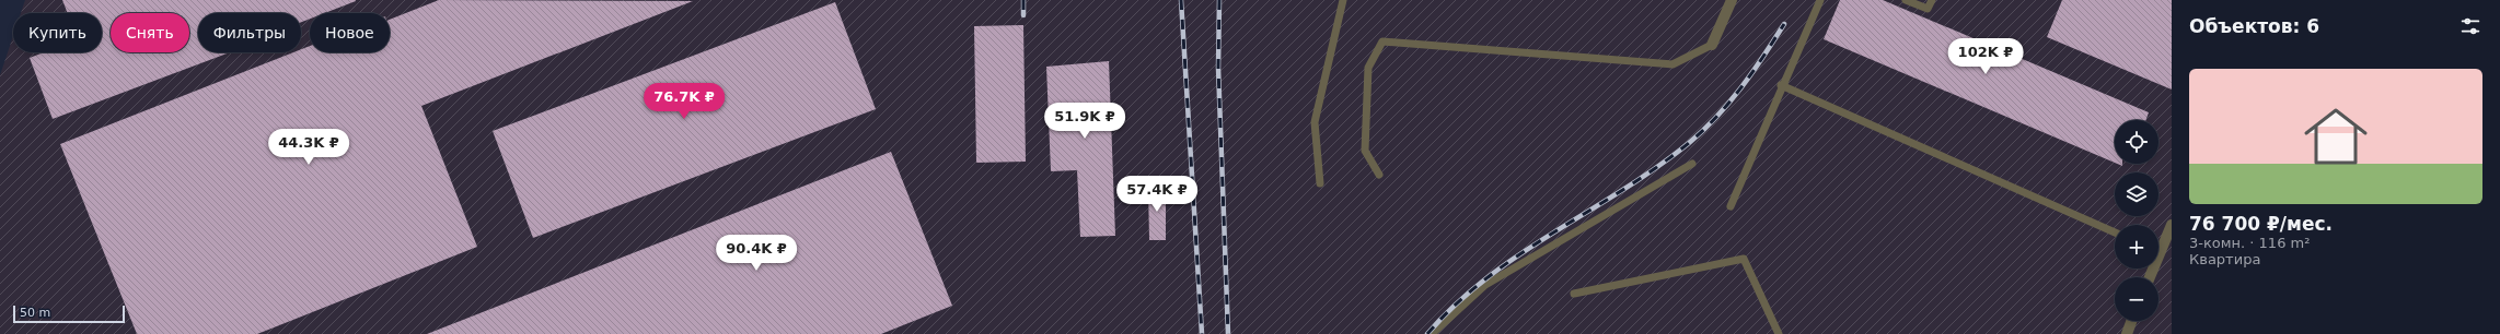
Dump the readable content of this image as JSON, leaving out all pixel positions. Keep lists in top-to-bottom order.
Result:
{
  "scale_bar": "50 m",
  "page": {
    "heading": "Объектов: 6",
    "chip": [
      "Купить",
      "Снять",
      "Фильтры",
      "Новое"
    ],
    "price": [
      "102K ₽",
      "76.7K ₽",
      "51.9K ₽",
      "44.3K ₽",
      "57.4K ₽",
      "90.4K ₽"
    ],
    "list": [
      {
        "name": "76 700 ₽/мес.",
        "note": "3-комн. · 116 m² · Квартира"
      }
    ],
    "map_buttons": ["+", "−"],
    "scale": "50 m"
  }
}
